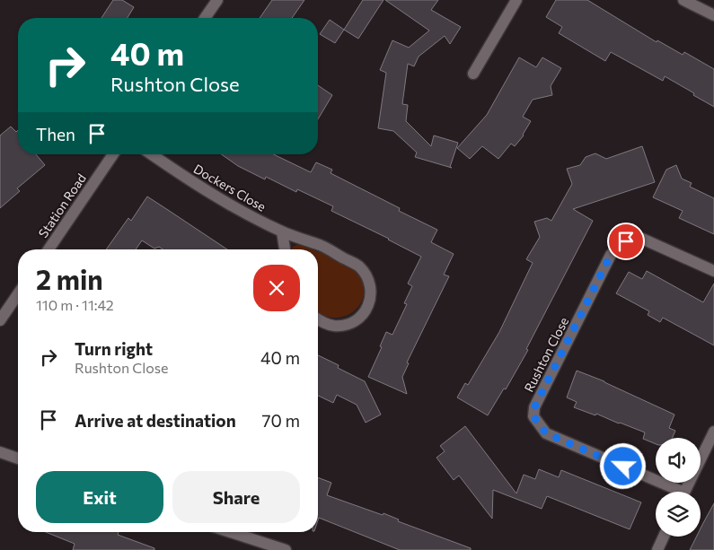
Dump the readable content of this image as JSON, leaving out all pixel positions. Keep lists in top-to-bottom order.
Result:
{
  "streets": {
    "street": ["Dockers Close", "Station Road", "Rushton Close"]
  },
  "page": {
    "turn": ["40 m", "Rushton Close"],
    "then": "Then",
    "heading": ["2 min", "110 m · 11:42"],
    "list": [
      {
        "name": "Turn right",
        "note": "Rushton Close",
        "value": "40 m"
      },
      {
        "name": "Arrive at destination",
        "value": "70 m"
      }
    ],
    "buttons": ["Exit", "Share"]
  }
}
